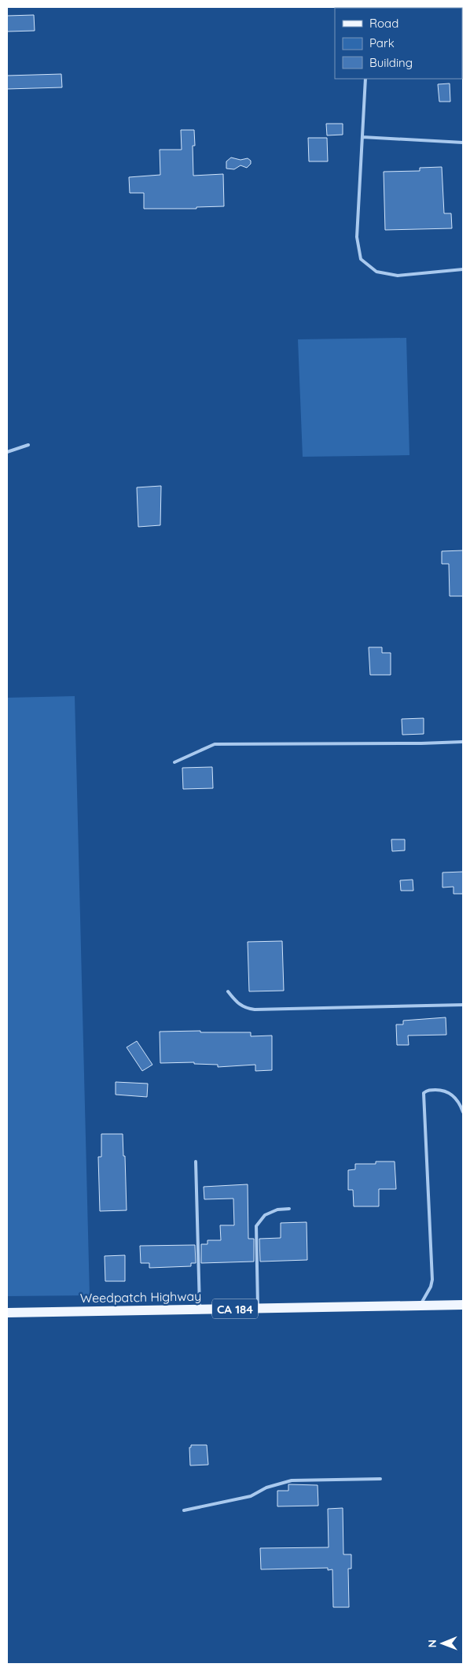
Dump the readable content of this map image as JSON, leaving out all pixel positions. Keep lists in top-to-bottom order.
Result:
{
  "streets": {
    "main road": ["Weedpatch Highway", "CA 184"]
  },
  "legend": ["Road", "Park", "Building"],
  "north": "left"
}
